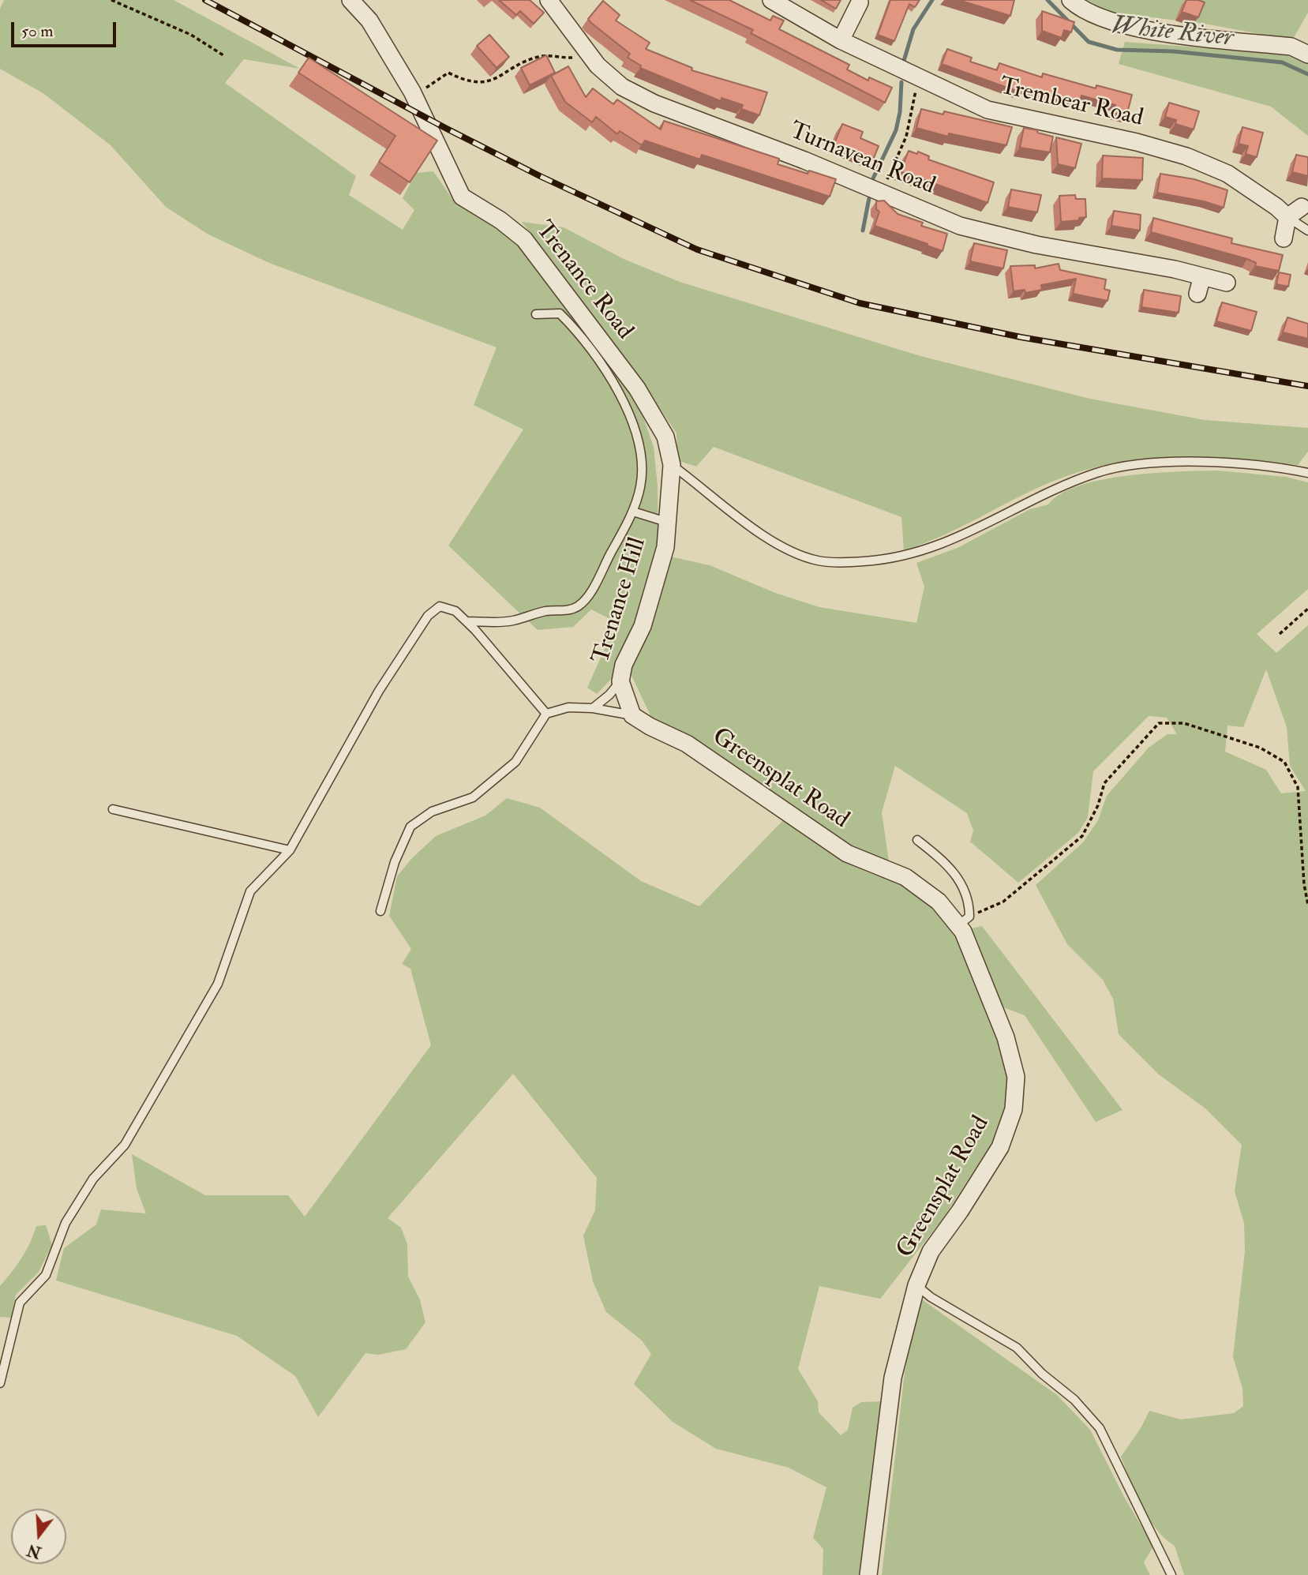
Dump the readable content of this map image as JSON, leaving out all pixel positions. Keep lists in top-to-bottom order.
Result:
{
  "streets": {
    "street": [
      "Trembear Road",
      "Turnavean Road",
      "Trenance Road",
      "Trenance Hill",
      "Greensplat Road"
    ]
  },
  "crossings": [
    ["Trenance Road", "Trenance Hill"]
  ],
  "water": ["White River"],
  "scale_bar": "50 m",
  "north": "bottom"
}
